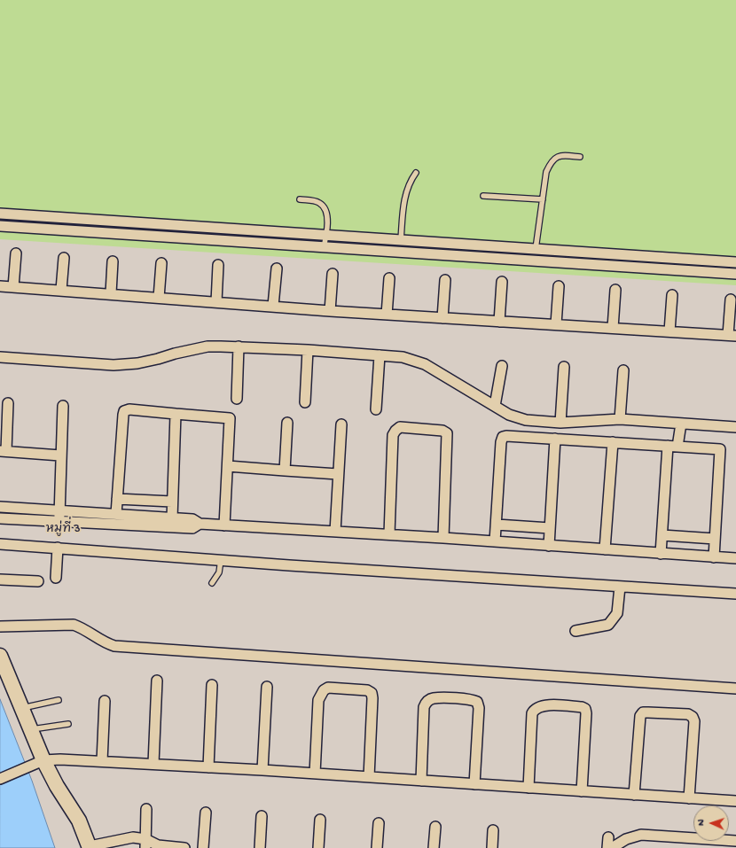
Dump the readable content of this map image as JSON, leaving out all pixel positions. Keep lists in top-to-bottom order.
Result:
{
  "districts": ["หมู่ที่ 3"],
  "north": "left"
}
